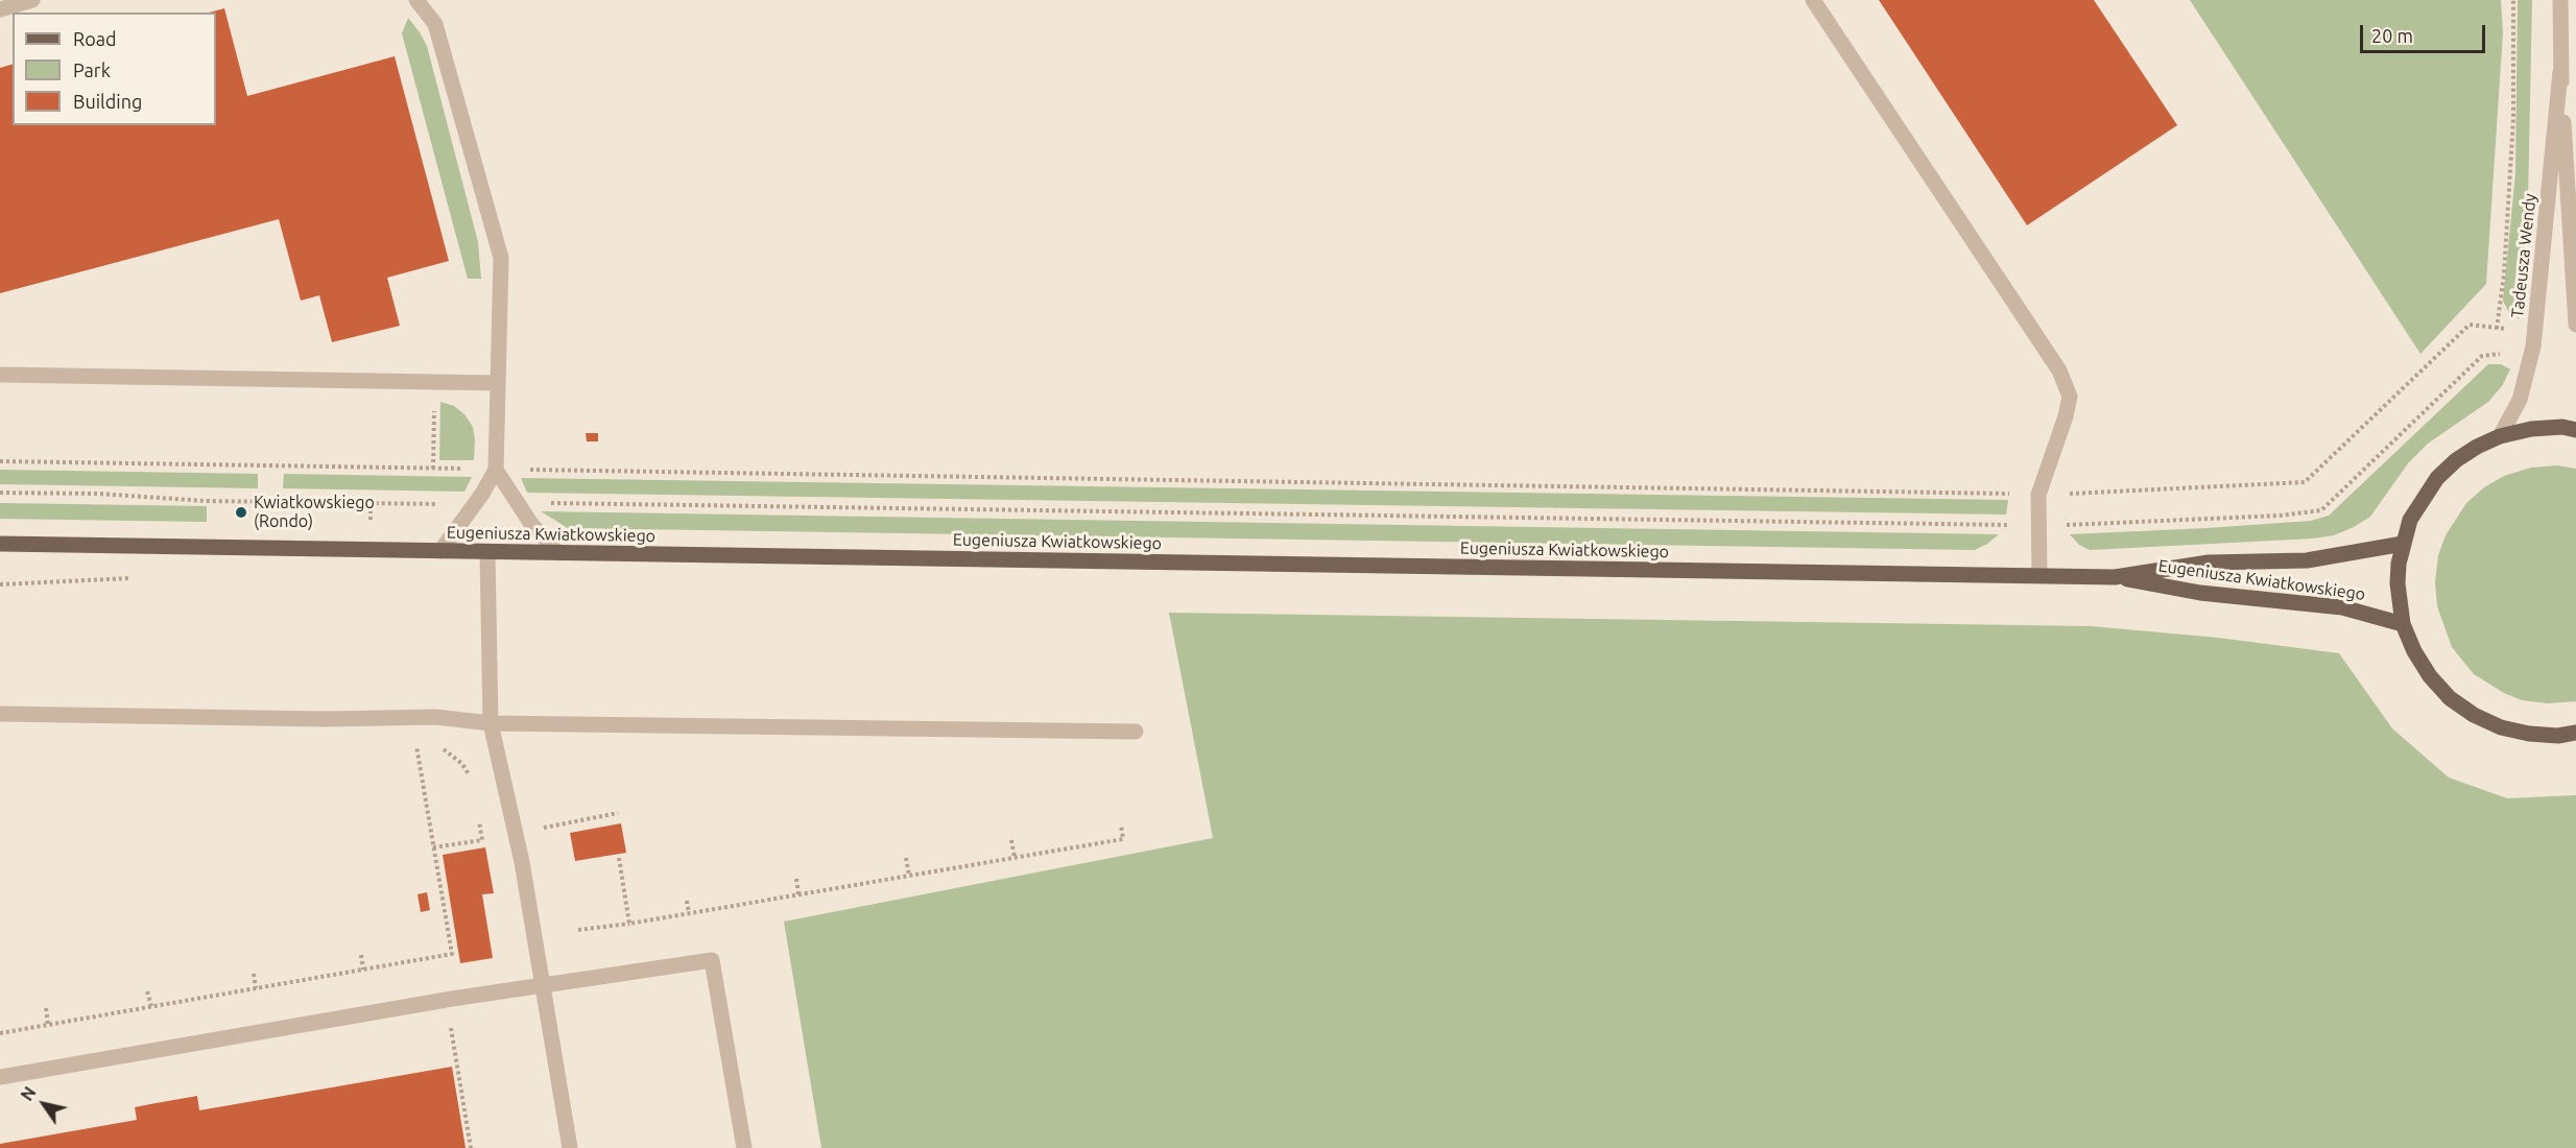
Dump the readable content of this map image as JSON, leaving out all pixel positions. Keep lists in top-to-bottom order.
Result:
{
  "streets": {
    "main road": ["Eugeniusza Kwiatkowskiego"],
    "street": ["Tadeusza Wendy"]
  },
  "places": ["Kwiatkowskiego (Rondo)"],
  "legend": ["Road", "Park", "Building"],
  "scale_bar": "20 m",
  "north": "top left"
}
